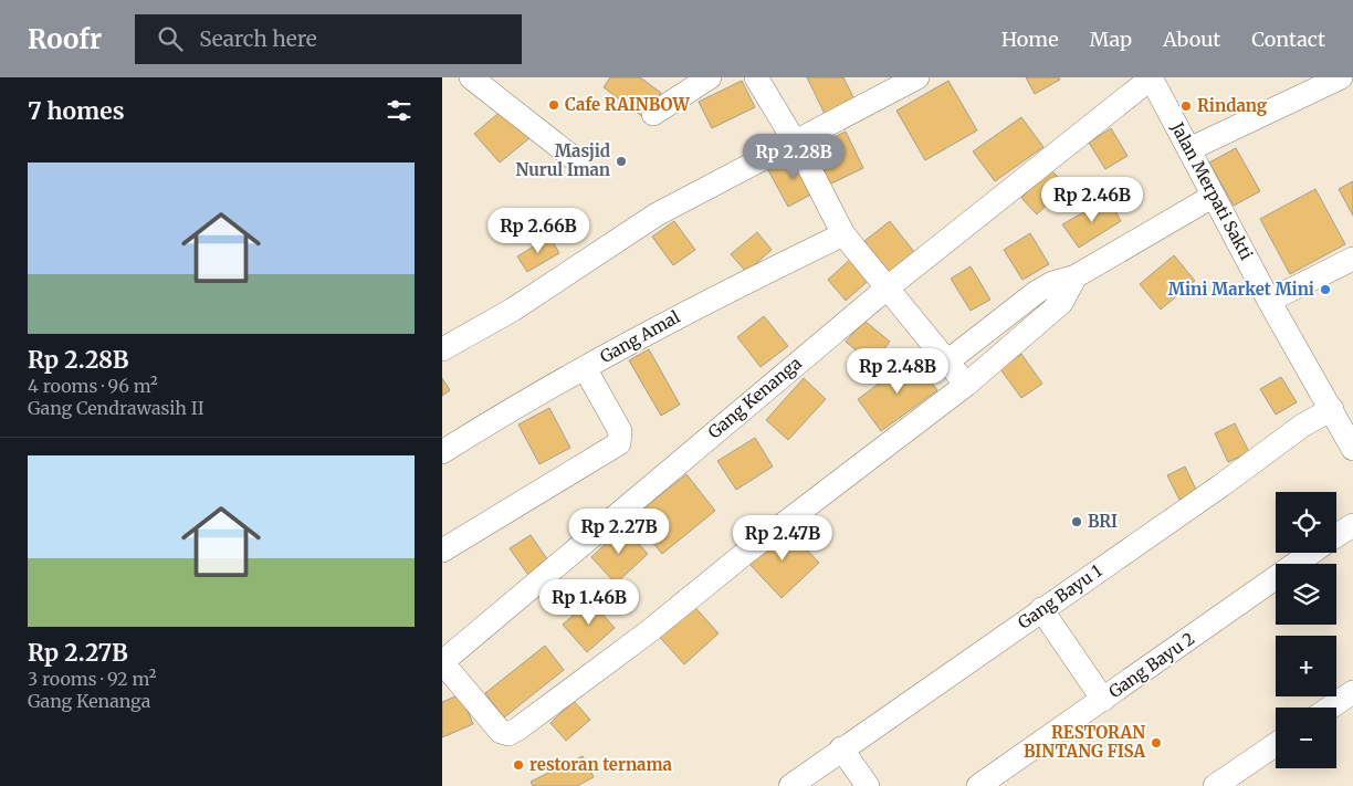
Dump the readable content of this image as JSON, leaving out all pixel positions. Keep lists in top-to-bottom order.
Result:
{
  "streets": {
    "street": [
      "Jalan Merpati Sakti",
      "Gang Amal",
      "Gang Kenanga",
      "Gang Bayu 1",
      "Gang Bayu 2"
    ]
  },
  "crossings": [
    ["Jalan Merpati Sakti", "Gang Kenanga"],
    ["Jalan Merpati Sakti", "Gang Bayu 1"]
  ],
  "places": [
    "Cafe RAINBOW",
    "Rindang",
    "Masjid Nurul Iman",
    "Mini Market Mini",
    "BRI",
    "RESTORAN BINTANG FISA",
    "restoran ternama"
  ],
  "page": {
    "header": "Roofr",
    "search": "Search here",
    "nav": [
      "Home",
      "Map",
      "About",
      "Contact"
    ],
    "heading": "7 homes",
    "price": [
      "Rp 2.28B",
      "Rp 2.46B",
      "Rp 2.66B",
      "Rp 2.48B",
      "Rp 2.27B",
      "Rp 2.47B",
      "Rp 1.46B"
    ],
    "list": [
      {
        "name": "Rp 2.28B",
        "note": "4 rooms · 96 m² · Gang Cendrawasih II"
      },
      {
        "name": "Rp 2.27B",
        "note": "3 rooms · 92 m² · Gang Kenanga"
      }
    ],
    "map_buttons": ["+", "−"]
  }
}
